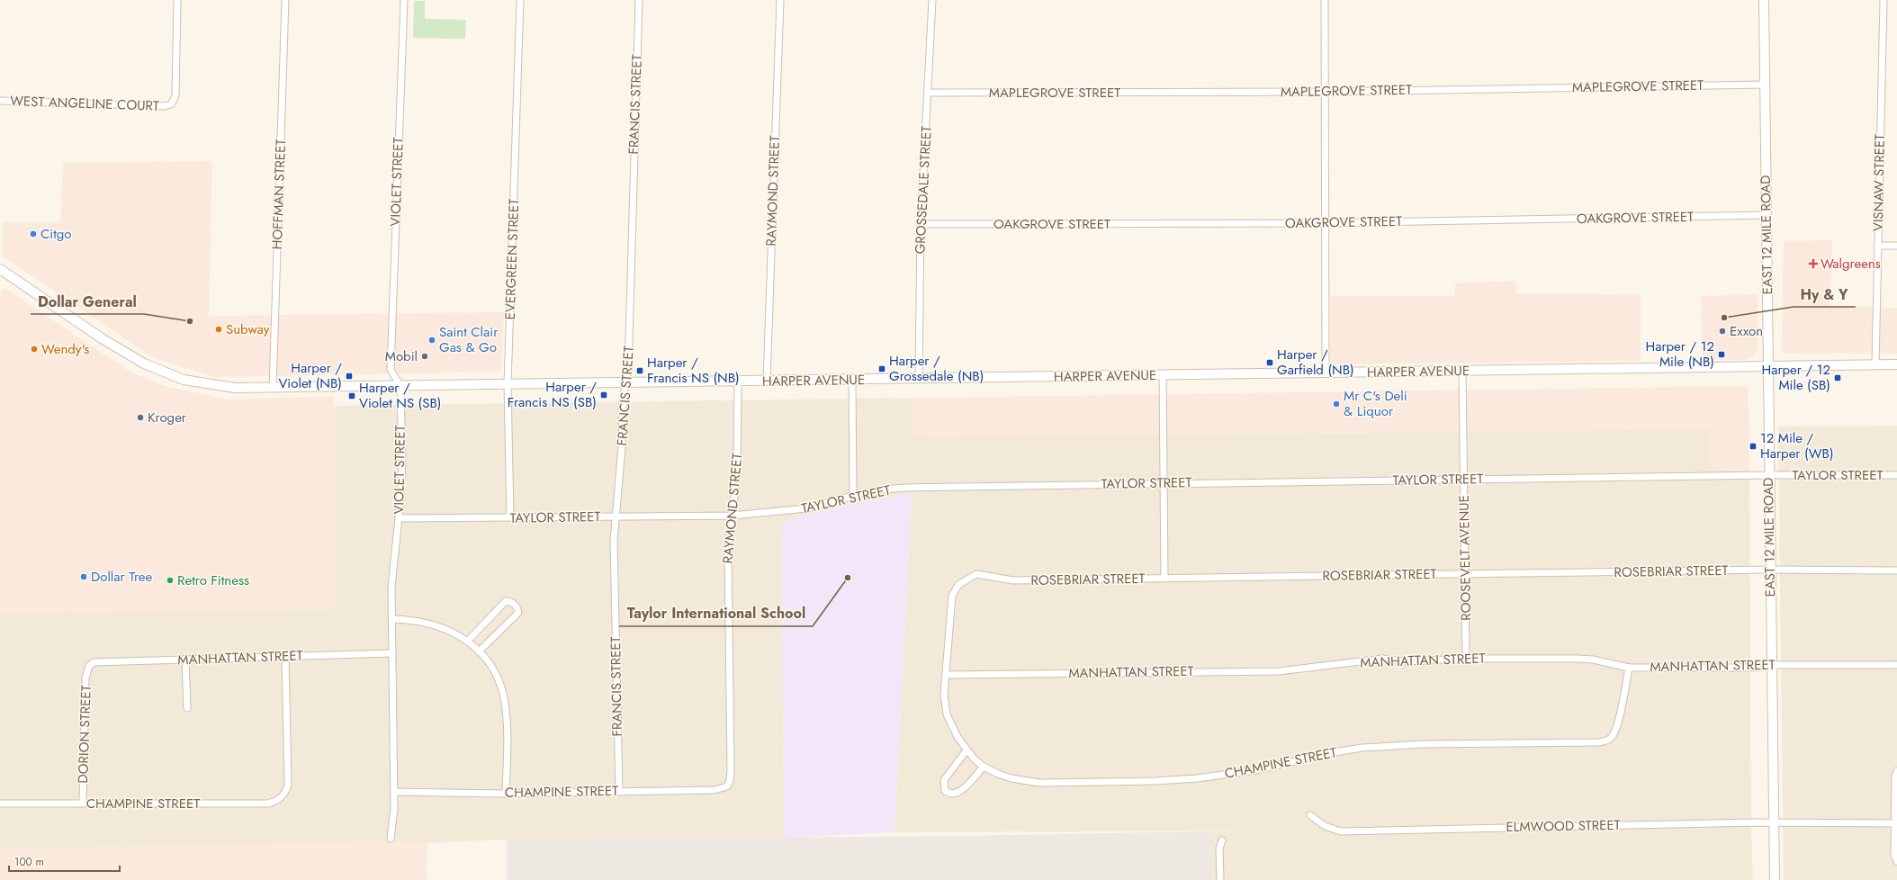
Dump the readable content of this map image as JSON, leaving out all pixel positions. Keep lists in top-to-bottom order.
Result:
{
  "streets": {
    "main road": ["EAST 12 MILE ROAD", "HARPER AVENUE"],
    "street": [
      "MAPLEGROVE STREET",
      "WEST ANGELINE COURT",
      "FRANCIS STREET",
      "VIOLET STREET",
      "VISNAW STREET",
      "GROSSEDALE STREET",
      "RAYMOND STREET",
      "HOFFMAN STREET",
      "OAKGROVE STREET",
      "EVERGREEN STREET",
      "TAYLOR STREET",
      "ROOSEVELT AVENUE",
      "ROSEBRIAR STREET",
      "MANHATTAN STREET",
      "DORION STREET",
      "CHAMPINE STREET",
      "ELMWOOD STREET"
    ]
  },
  "crossings": [
    ["MAPLEGROVE STREET", "GROSSEDALE STREET"],
    ["MAPLEGROVE STREET", "EAST 12 MILE ROAD"],
    ["FRANCIS STREET", "HARPER AVENUE"],
    ["FRANCIS STREET", "TAYLOR STREET"],
    ["FRANCIS STREET", "CHAMPINE STREET"],
    ["VIOLET STREET", "HARPER AVENUE"],
    ["VIOLET STREET", "TAYLOR STREET"],
    ["VIOLET STREET", "MANHATTAN STREET"],
    ["VIOLET STREET", "CHAMPINE STREET"],
    ["VISNAW STREET", "HARPER AVENUE"],
    ["GROSSEDALE STREET", "OAKGROVE STREET"],
    ["GROSSEDALE STREET", "HARPER AVENUE"],
    ["RAYMOND STREET", "HARPER AVENUE"],
    ["RAYMOND STREET", "TAYLOR STREET"],
    ["RAYMOND STREET", "CHAMPINE STREET"],
    ["HOFFMAN STREET", "HARPER AVENUE"],
    ["OAKGROVE STREET", "EAST 12 MILE ROAD"],
    ["EAST 12 MILE ROAD", "HARPER AVENUE"],
    ["EAST 12 MILE ROAD", "TAYLOR STREET"],
    ["EAST 12 MILE ROAD", "ROSEBRIAR STREET"],
    ["EAST 12 MILE ROAD", "MANHATTAN STREET"],
    ["EAST 12 MILE ROAD", "ELMWOOD STREET"],
    ["EVERGREEN STREET", "HARPER AVENUE"],
    ["EVERGREEN STREET", "TAYLOR STREET"],
    ["HARPER AVENUE", "ROOSEVELT AVENUE"],
    ["TAYLOR STREET", "ROOSEVELT AVENUE"],
    ["ROOSEVELT AVENUE", "ROSEBRIAR STREET"],
    ["ROOSEVELT AVENUE", "MANHATTAN STREET"],
    ["ROSEBRIAR STREET", "MANHATTAN STREET"],
    ["ROSEBRIAR STREET", "CHAMPINE STREET"],
    ["MANHATTAN STREET", "DORION STREET"],
    ["MANHATTAN STREET", "CHAMPINE STREET"],
    ["DORION STREET", "CHAMPINE STREET"]
  ],
  "places": {
    "other": [
      "Citgo",
      "Hy & Y",
      "Dollar General",
      "Subway",
      "Exxon",
      "Saint Clair Gas & Go",
      "Wendy's",
      "Mobil",
      "Mr C's Deli & Liquor",
      "Kroger",
      "Dollar Tree",
      "Taylor International School",
      "Retro Fitness"
    ],
    "health": ["Walgreens"],
    "transit": [
      "Harper / 12 Mile (NB)",
      "Harper / Garfield (NB)",
      "Harper / Grossedale (NB)",
      "Harper / Francis NS (NB)",
      "Harper / Violet (NB)",
      "Harper / 12 Mile (SB)",
      "Harper / Francis NS (SB)",
      "Harper / Violet NS (SB)",
      "12 Mile / Harper (WB)"
    ]
  },
  "scale_bar": "100 m"
}
